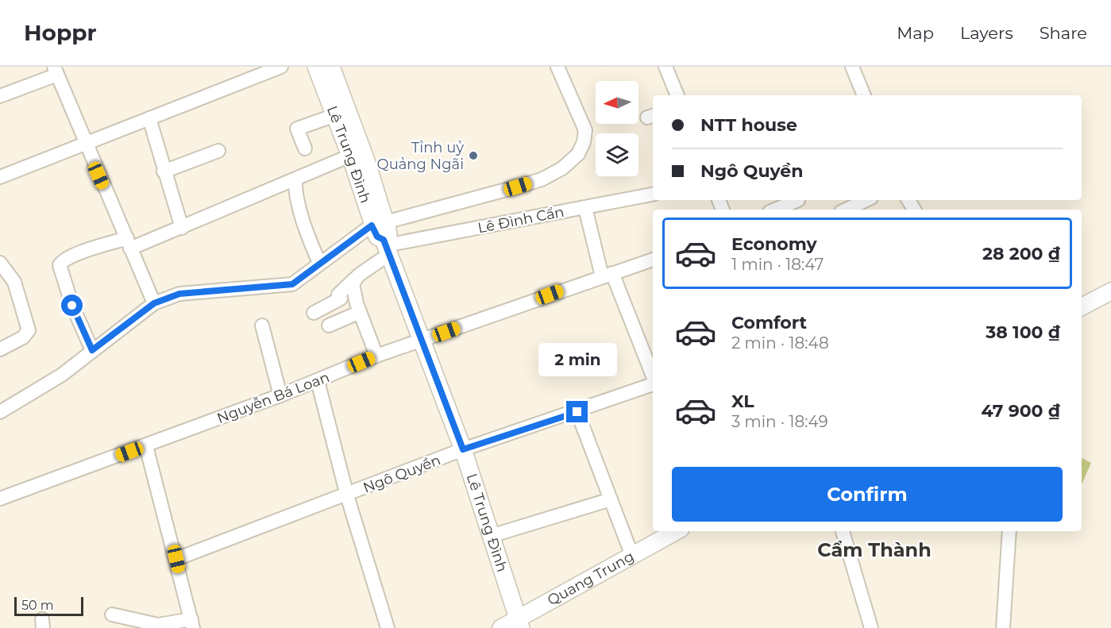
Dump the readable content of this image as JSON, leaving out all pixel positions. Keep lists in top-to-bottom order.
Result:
{
  "streets": {
    "main road": ["Lê Trung Đình", "Quang Trung"],
    "street": ["Lê Đình Cẩn", "Nguyễn Bá Loan", "Ngô Quyền"]
  },
  "crossings": [
    ["Lê Trung Đình", "Lê Đình Cẩn"],
    ["Lê Trung Đình", "Nguyễn Bá Loan"],
    ["Lê Trung Đình", "Ngô Quyền"],
    ["Lê Trung Đình", "Quang Trung"]
  ],
  "districts": ["Cẩm Thành"],
  "places": ["Tỉnh uỷ Quảng Ngãi"],
  "scale_bar": "50 m",
  "north": "left",
  "page": {
    "header": "Hoppr",
    "nav": ["Map", "Layers", "Share"],
    "banner": ["NTT house", "Ngô Quyền"],
    "list": [
      {
        "name": "Economy",
        "note": "1 min · 18:47",
        "value": "28 200 ₫"
      },
      {
        "name": "Comfort",
        "note": "2 min · 18:48",
        "value": "38 100 ₫"
      },
      {
        "name": "XL",
        "note": "3 min · 18:49",
        "value": "47 900 ₫"
      }
    ],
    "bubble": "2 min",
    "buttons": "Confirm",
    "scale": "50 m"
  }
}
